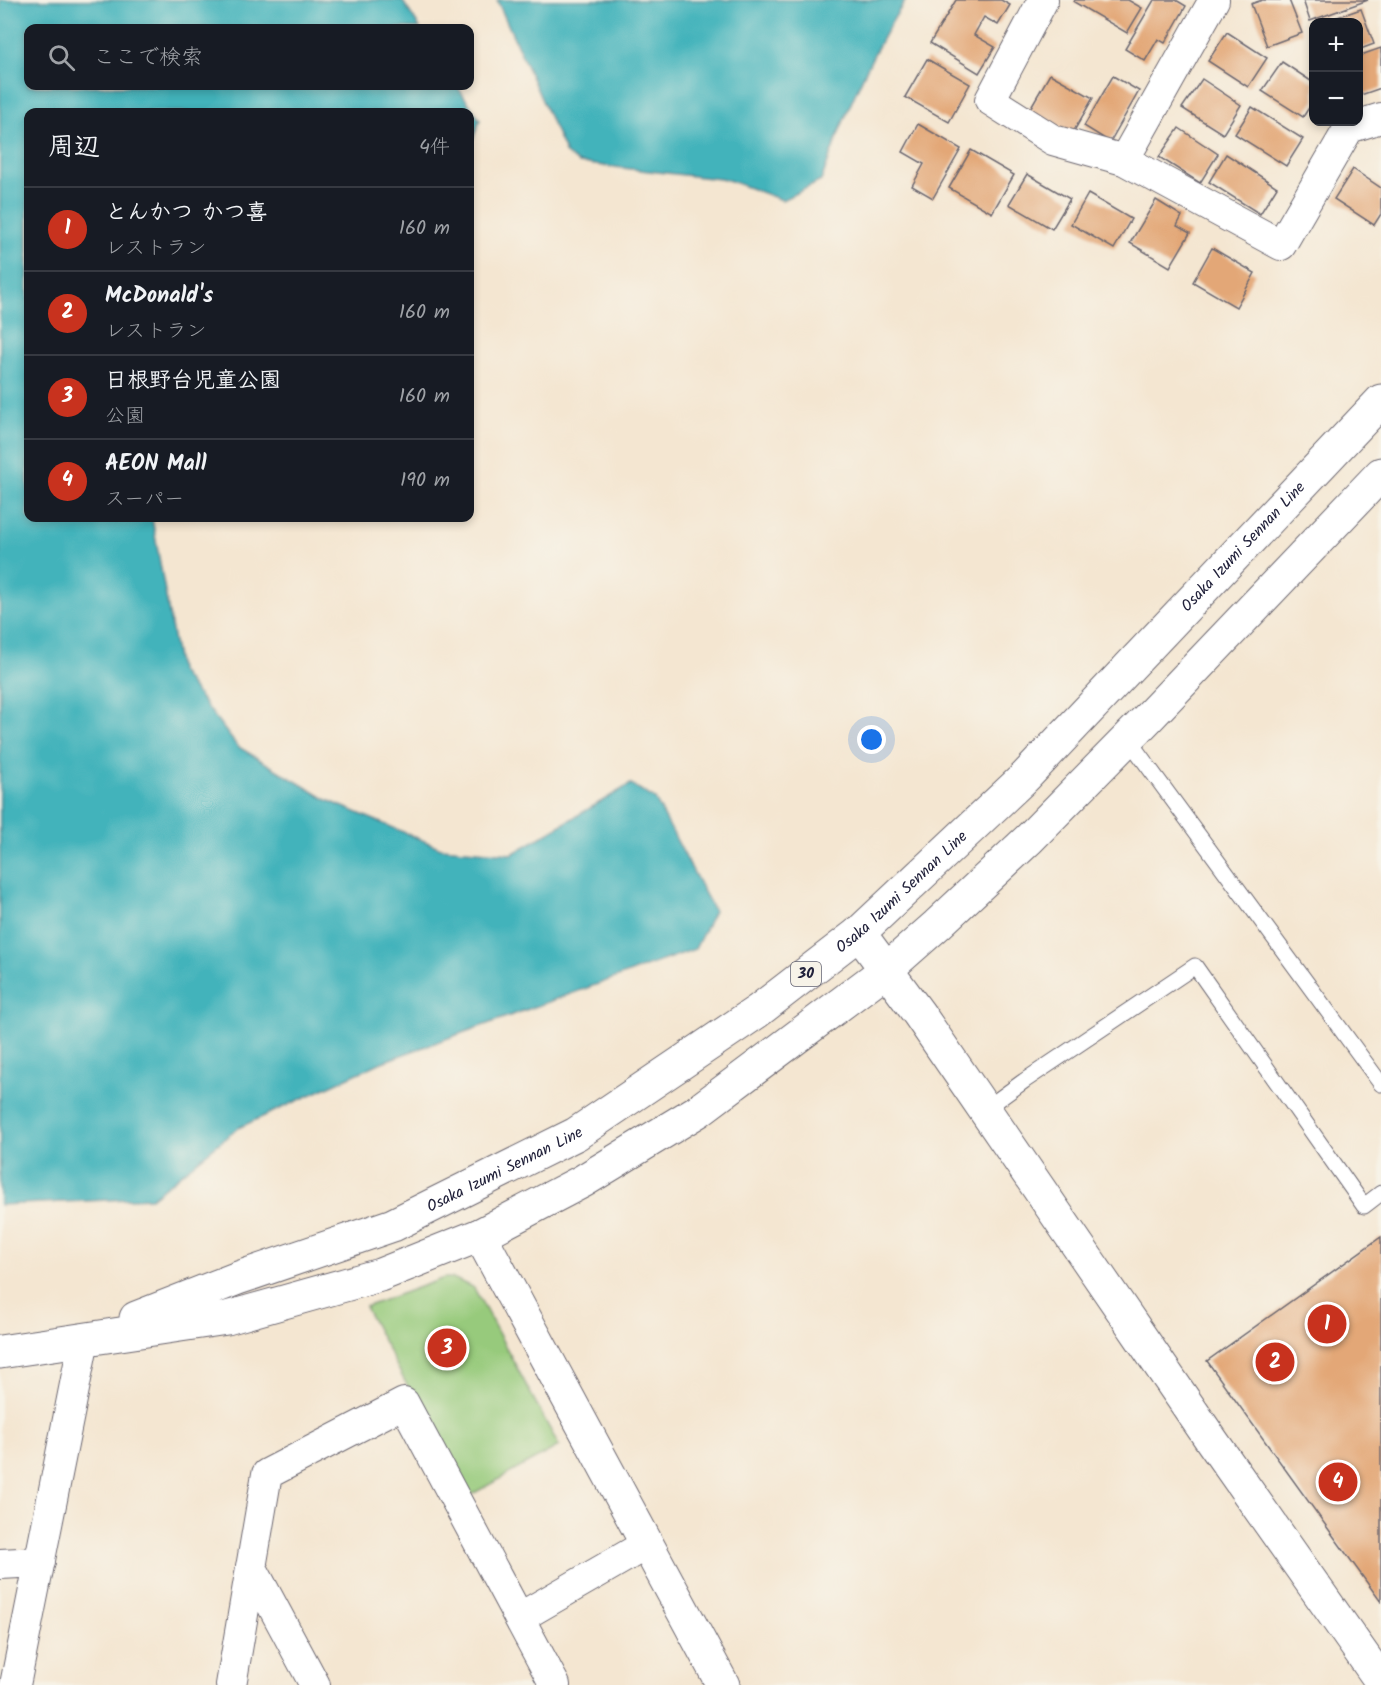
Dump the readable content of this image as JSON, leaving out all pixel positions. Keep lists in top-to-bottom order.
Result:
{
  "streets": {
    "main road": ["Osaka Izumi Sennan Line", "30"]
  },
  "page": {
    "map_buttons": ["+", "−"],
    "search": "ここで検索",
    "heading": ["周辺", "4件"],
    "list": [
      {
        "mark": "1",
        "name": "とんかつ かつ喜",
        "note": "レストラン",
        "value": "160 m"
      },
      {
        "mark": "2",
        "name": "McDonald's",
        "note": "レストラン",
        "value": "160 m"
      },
      {
        "mark": "3",
        "name": "日根野台児童公園",
        "note": "公園",
        "value": "160 m"
      },
      {
        "mark": "4",
        "name": "AEON Mall",
        "note": "スーパー",
        "value": "190 m"
      }
    ],
    "pins": [
      "1",
      "3",
      "2",
      "4"
    ]
  }
}
